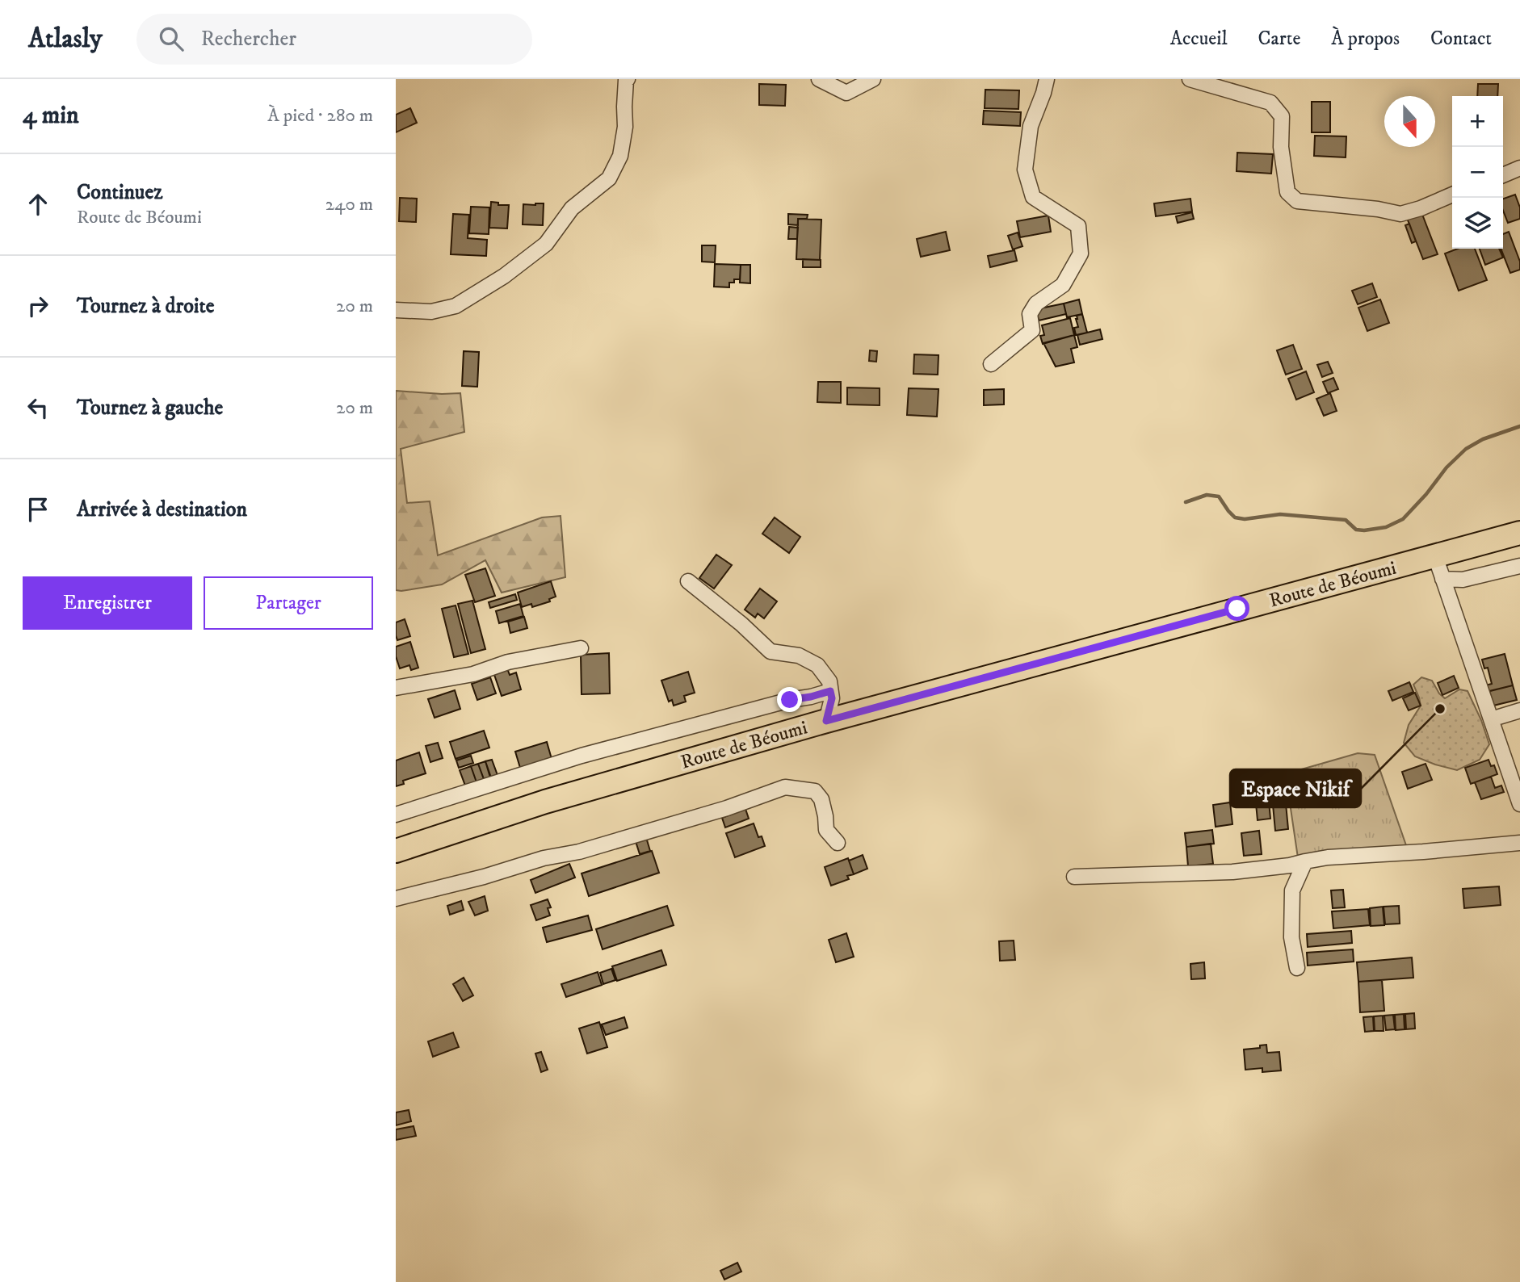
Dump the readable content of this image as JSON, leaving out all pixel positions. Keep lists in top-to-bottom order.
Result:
{
  "streets": {
    "main road": ["Route de Béoumi"]
  },
  "places": ["Espace Nikif"],
  "north": "bottom",
  "page": {
    "header": "Atlasly",
    "search": "Rechercher",
    "nav": [
      "Accueil",
      "Carte",
      "À propos",
      "Contact"
    ],
    "heading": ["4 min", "À pied · 280 m"],
    "map_buttons": ["+", "−"],
    "list": [
      ["Continuez", "Route de Béoumi", "240 m"],
      ["Tournez à droite", "20 m"],
      ["Tournez à gauche", "20 m"],
      "Arrivée à destination"
    ],
    "buttons": ["Enregistrer", "Partager"]
  }
}
